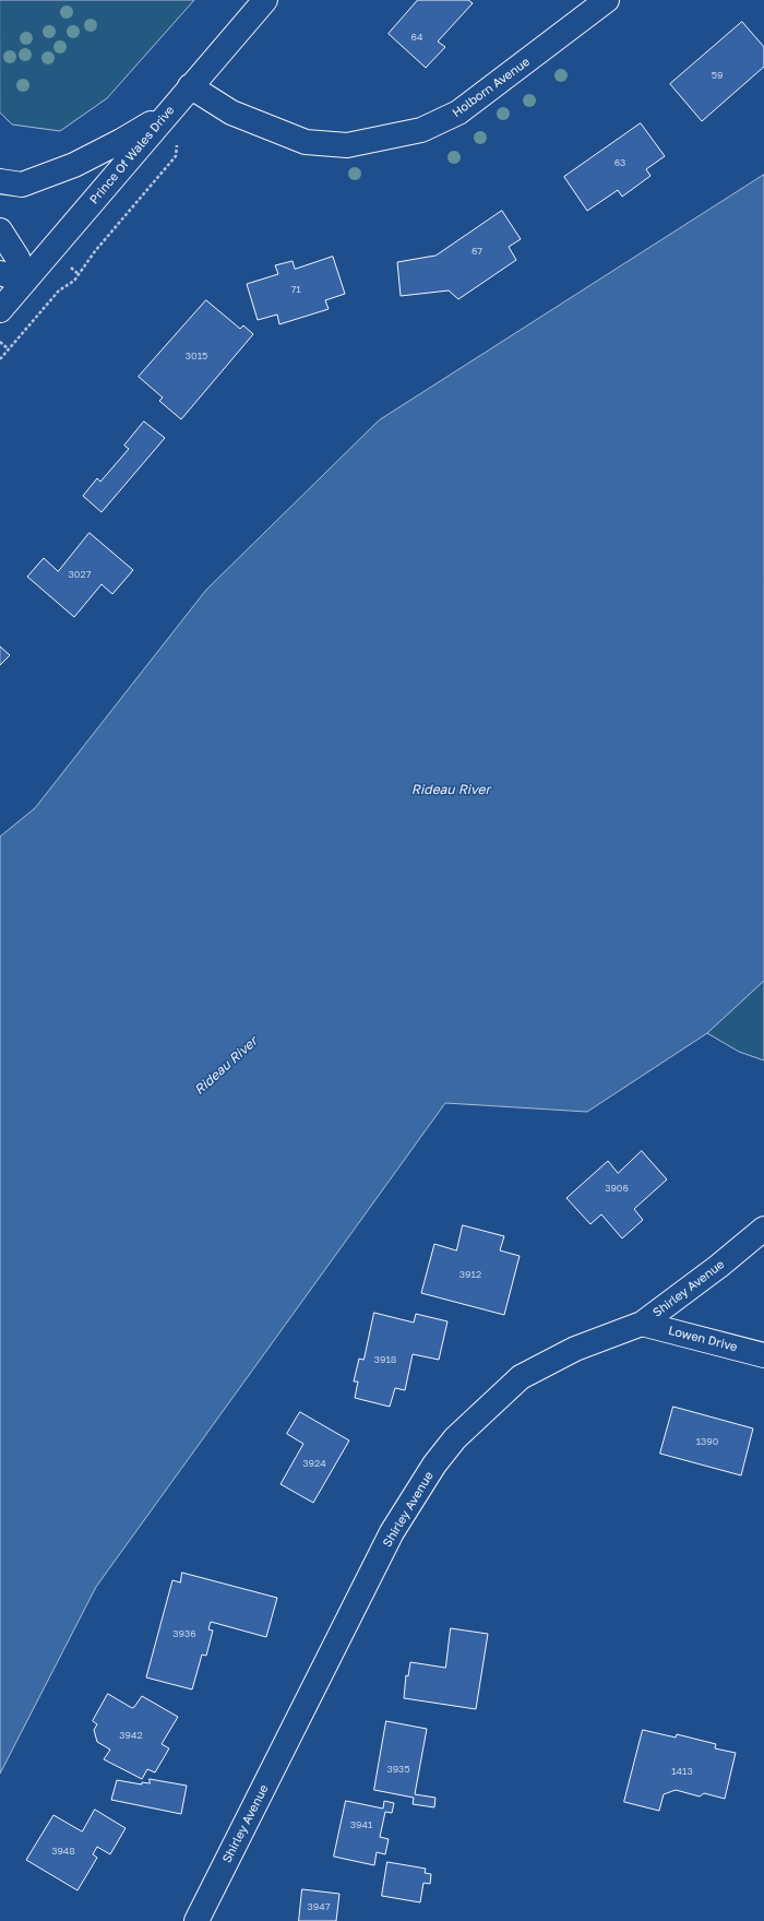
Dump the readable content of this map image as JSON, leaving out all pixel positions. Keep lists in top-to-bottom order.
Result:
{
  "streets": {
    "street": [
      "Holborn Avenue",
      "Prince Of Wales Drive",
      "Shirley Avenue",
      "Lowen Drive"
    ]
  },
  "crossings": [
    ["Holborn Avenue", "Prince Of Wales Drive"],
    ["Shirley Avenue", "Lowen Drive"]
  ],
  "water": ["Rideau River"],
  "house_numbers": [
    "64",
    "59",
    "63",
    "67",
    "71",
    "3015",
    "3027",
    "3906",
    "3912",
    "3918",
    "1390",
    "3924",
    "3936",
    "3942",
    "3935",
    "1413",
    "3941",
    "3948",
    "3947"
  ]
}
